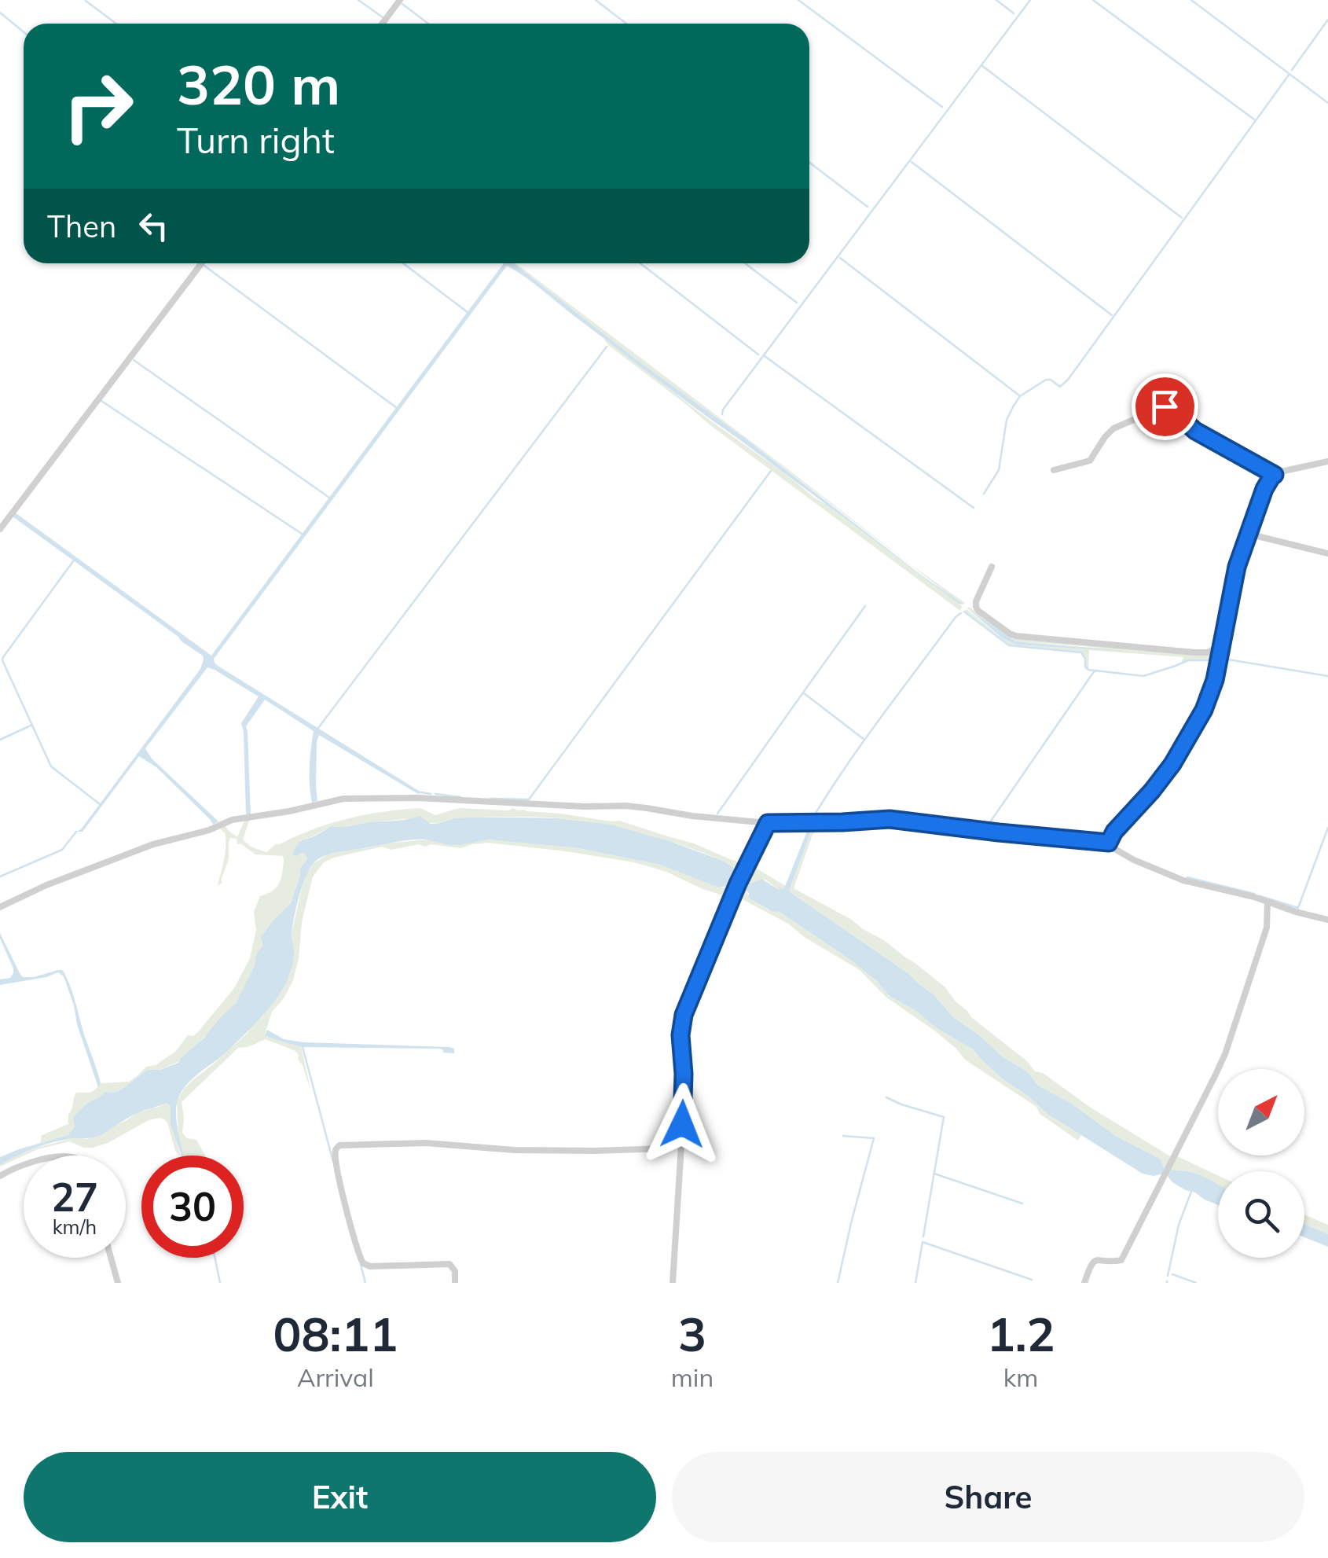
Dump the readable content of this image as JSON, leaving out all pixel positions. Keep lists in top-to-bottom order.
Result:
{
  "north": "top right",
  "page": {
    "turn": ["320 m", "Turn right"],
    "then": "Then",
    "speed": "27 km/h",
    "limit": "30",
    "eta": [
      "08:11",
      "Arrival",
      "3",
      "min",
      "1.2",
      "km"
    ],
    "buttons": ["Exit", "Share"]
  }
}
